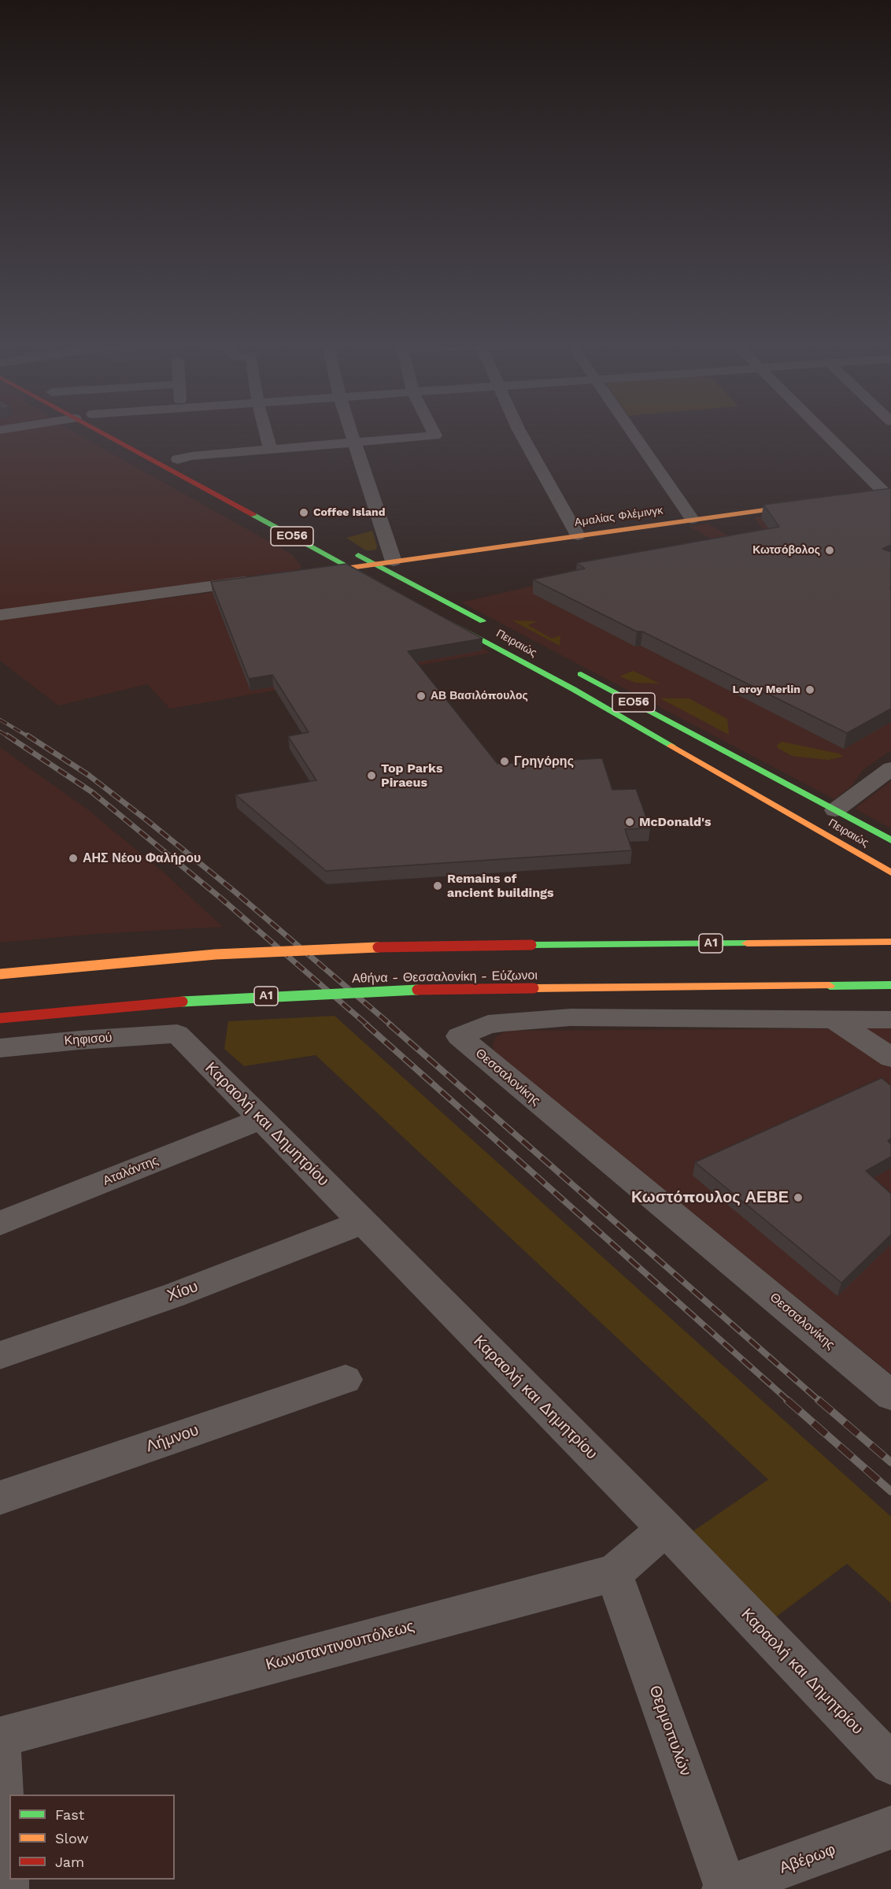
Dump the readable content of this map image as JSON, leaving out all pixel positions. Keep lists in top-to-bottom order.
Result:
{
  "streets": {
    "main road": [
      "Αμαλίας Φλέμινγκ",
      "ΕΟ56",
      "Πειραιώς",
      "Α1",
      "Αθήνα - Θεσσαλονίκη - Εύζωνοι"
    ],
    "street": [
      "Κηφισού",
      "Θεσσαλονίκης",
      "Καραολή και Δημητρίου",
      "Αταλάντης",
      "Χίου",
      "Λήμνου",
      "Κωνσταντινουπόλεως",
      "Θερμοπυλών",
      "Αβέρωφ"
    ]
  },
  "crossings": [
    ["Αμαλίας Φλέμινγκ", "ΕΟ56"],
    ["Αμαλίας Φλέμινγκ", "Πειραιώς"],
    ["Κηφισού", "Καραολή και Δημητρίου"],
    ["Καραολή και Δημητρίου", "Αταλάντης"],
    ["Καραολή και Δημητρίου", "Χίου"],
    ["Καραολή και Δημητρίου", "Κωνσταντινουπόλεως"],
    ["Κωνσταντινουπόλεως", "Θερμοπυλών"],
    ["Θερμοπυλών", "Αβέρωφ"]
  ],
  "places": [
    "Coffee Island",
    "Κωτσόβολος",
    "Leroy Merlin",
    "ΑΒ Βασιλόπουλος",
    "Γρηγόρης",
    "Top Parks Piraeus",
    "McDonald's",
    "ΑΗΣ Νέου Φαλήρου",
    "Remains of ancient buildings",
    "Κωστόπουλος ΑΕΒΕ"
  ],
  "legend": ["Fast", "Slow", "Jam"]
}
